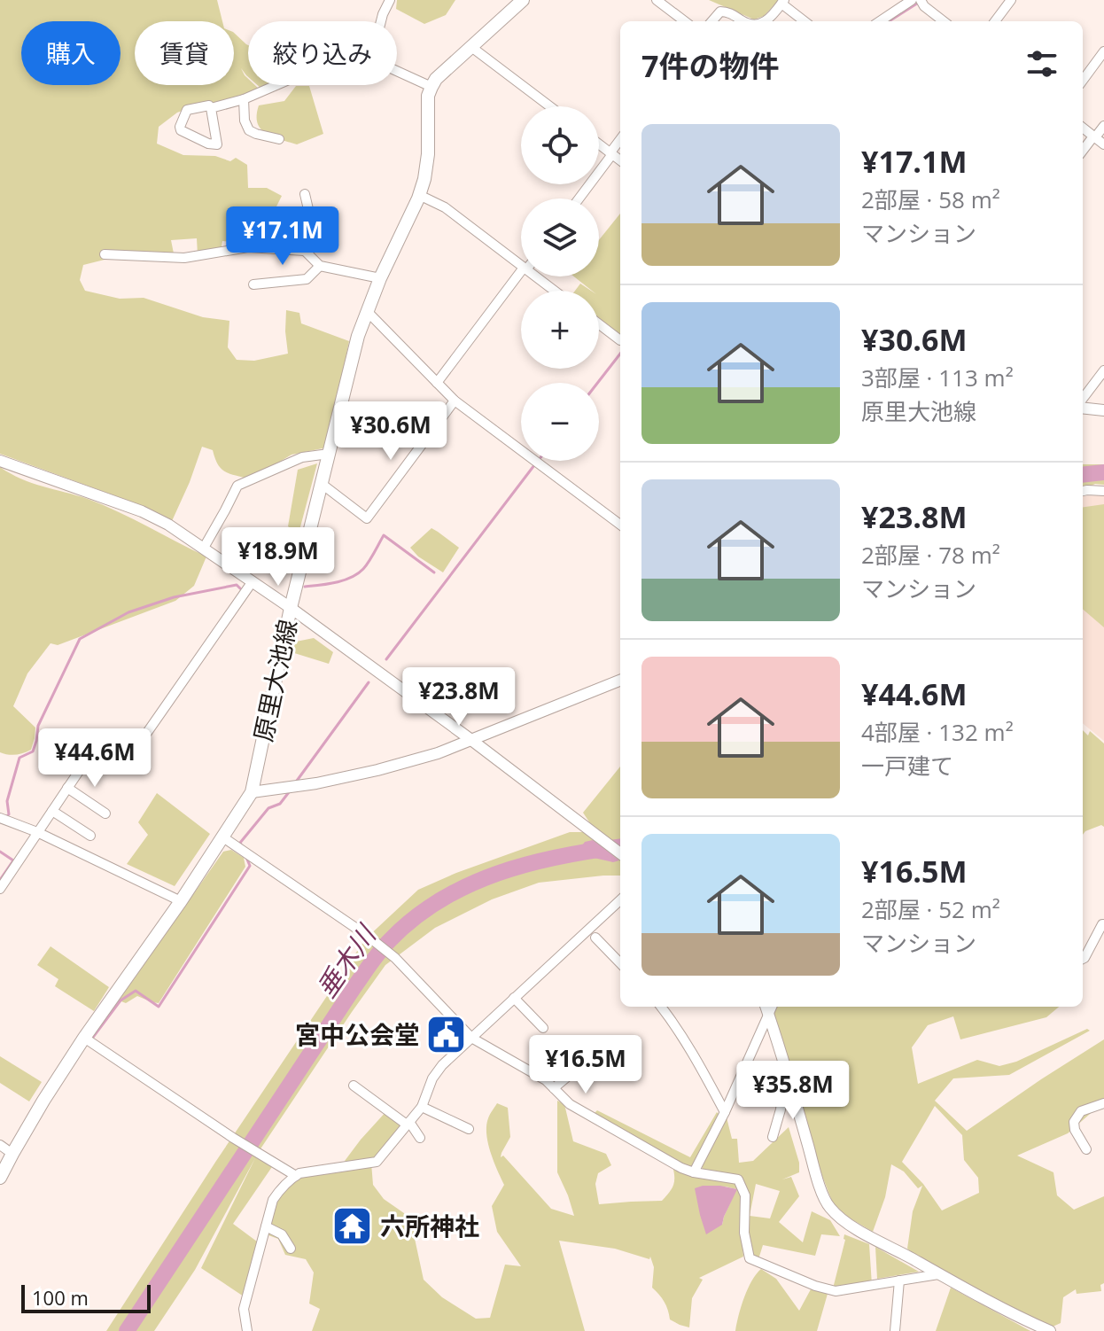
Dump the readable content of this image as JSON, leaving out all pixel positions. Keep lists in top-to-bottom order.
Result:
{
  "streets": {
    "main road": ["原里大池線"]
  },
  "water": ["垂木川"],
  "places": {
    "public building": ["宮中公会堂"],
    "temple": ["六所神社"]
  },
  "scale_bar": "100 m",
  "page": {
    "chip": ["購入", "賃貸", "絞り込み"],
    "heading": "7件の物件",
    "map_buttons": ["+", "−"],
    "list": [
      {
        "name": "¥17.1M",
        "note": "2部屋 · 58 m² · マンション"
      },
      {
        "name": "¥30.6M",
        "note": "3部屋 · 113 m² · 原里大池線"
      },
      {
        "name": "¥23.8M",
        "note": "2部屋 · 78 m² · マンション"
      },
      {
        "name": "¥44.6M",
        "note": "4部屋 · 132 m² · 一戸建て"
      },
      {
        "name": "¥16.5M",
        "note": "2部屋 · 52 m² · マンション"
      }
    ],
    "price": [
      "¥17.1M",
      "¥30.6M",
      "¥18.9M",
      "¥23.8M",
      "¥44.6M",
      "¥16.5M",
      "¥35.8M"
    ],
    "scale": "100 m"
  }
}
